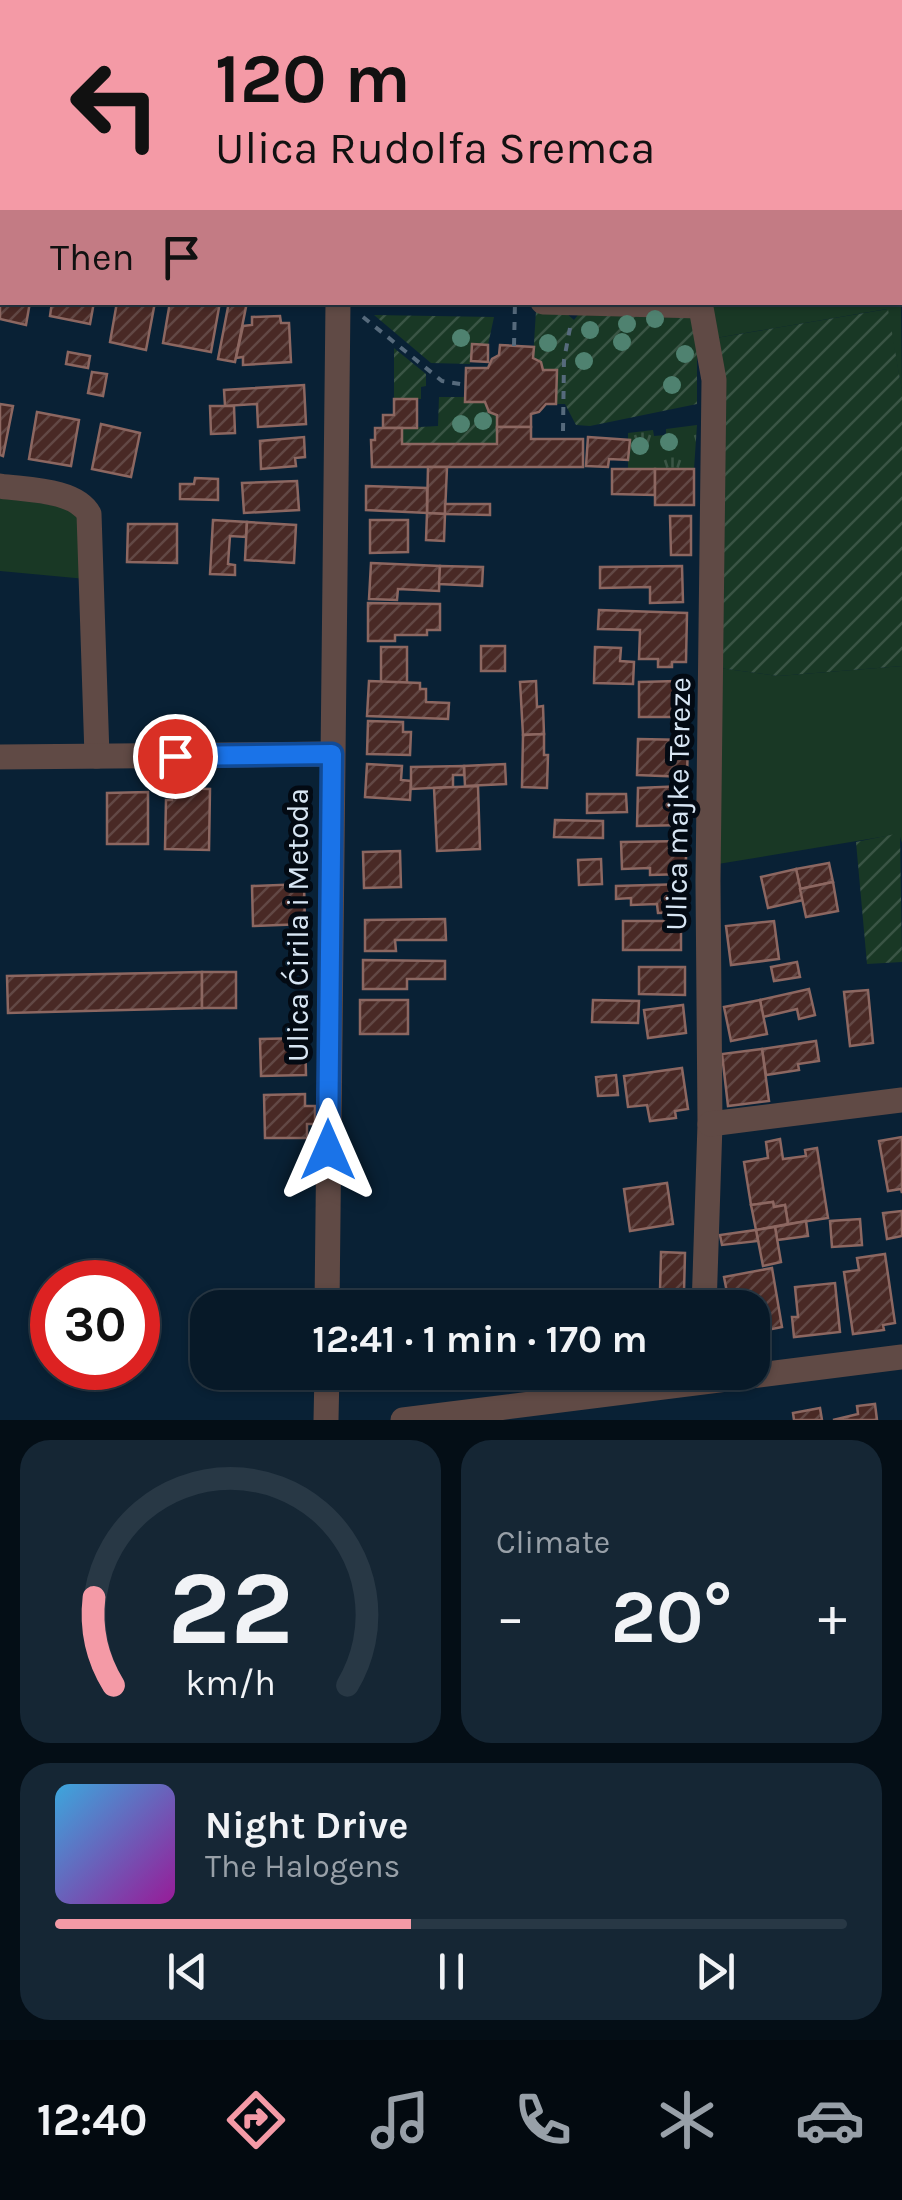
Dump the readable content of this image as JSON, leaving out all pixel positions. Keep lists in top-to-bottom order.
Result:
{
  "streets": {
    "street": ["Ulica majke Tereze", "Ulica Ćirila i Metoda"]
  },
  "page": {
    "turn": ["120 m", "Ulica Rudolfa Sremca"],
    "then": "Then",
    "limit": "30",
    "trip": "12:41 · 1 min · 170 m",
    "tile": "Climate",
    "heat": ["−", "20°", "+"],
    "song": ["Night Drive", "The Halogens"],
    "tabs": "12:40",
    "gauge": ["22", "km/h"]
  }
}
